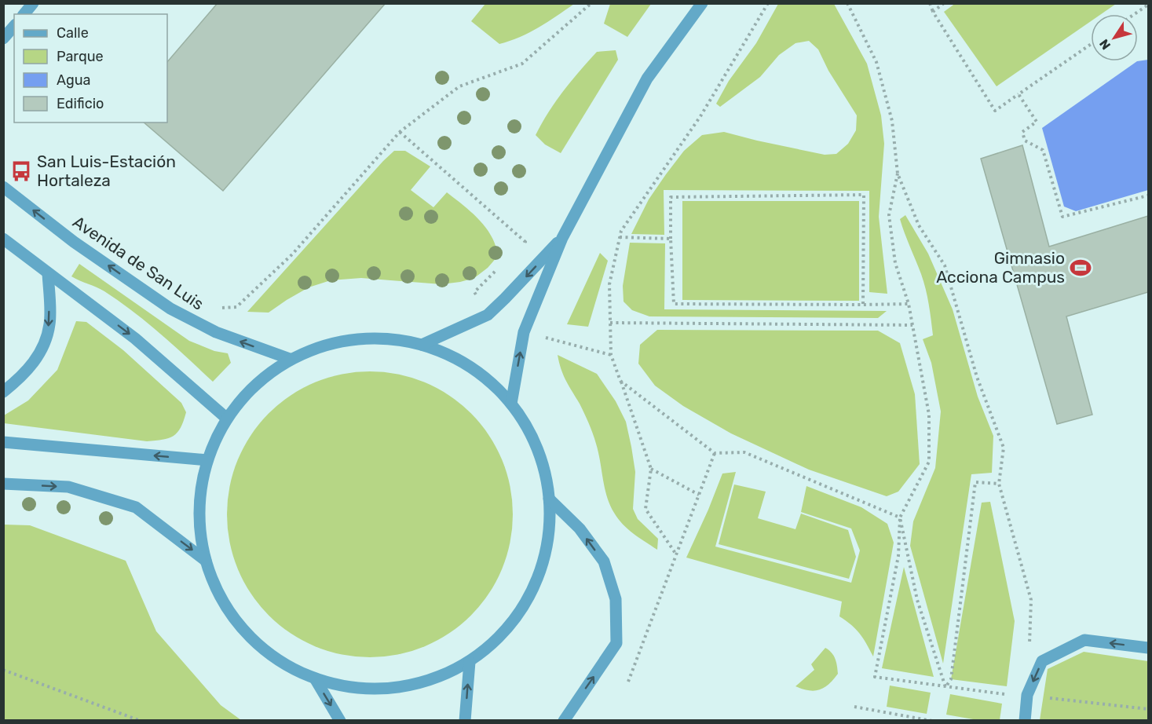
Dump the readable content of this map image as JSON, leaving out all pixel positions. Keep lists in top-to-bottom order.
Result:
{
  "streets": {
    "street": ["Avenida de San Luis"]
  },
  "places": {
    "bus stop": ["San Luis-Estación Hortaleza"],
    "sports": ["Gimnasio Acciona Campus"]
  },
  "legend": [
    "Calle",
    "Parque",
    "Agua",
    "Edificio"
  ],
  "north": "bottom left"
}
